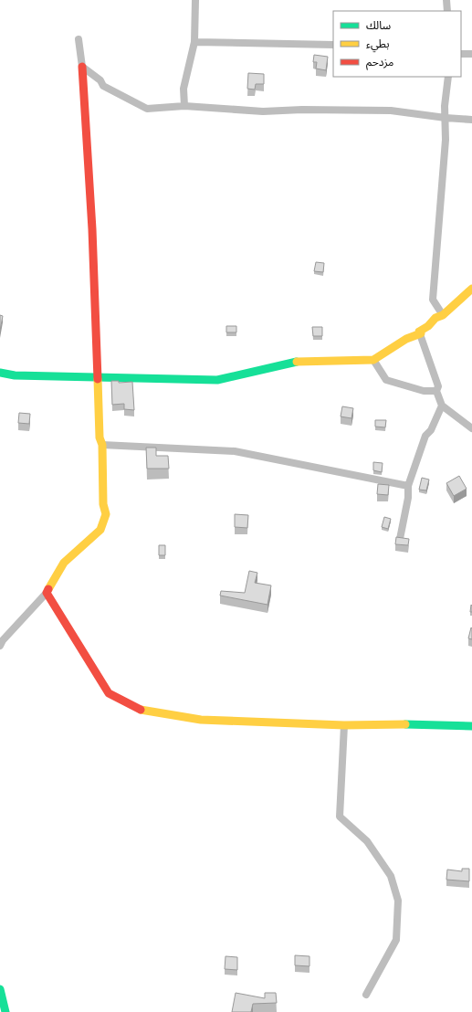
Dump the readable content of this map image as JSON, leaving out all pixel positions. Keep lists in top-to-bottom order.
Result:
{
  "legend": ["سالك", "بطيء", "مزدحم"]
}
